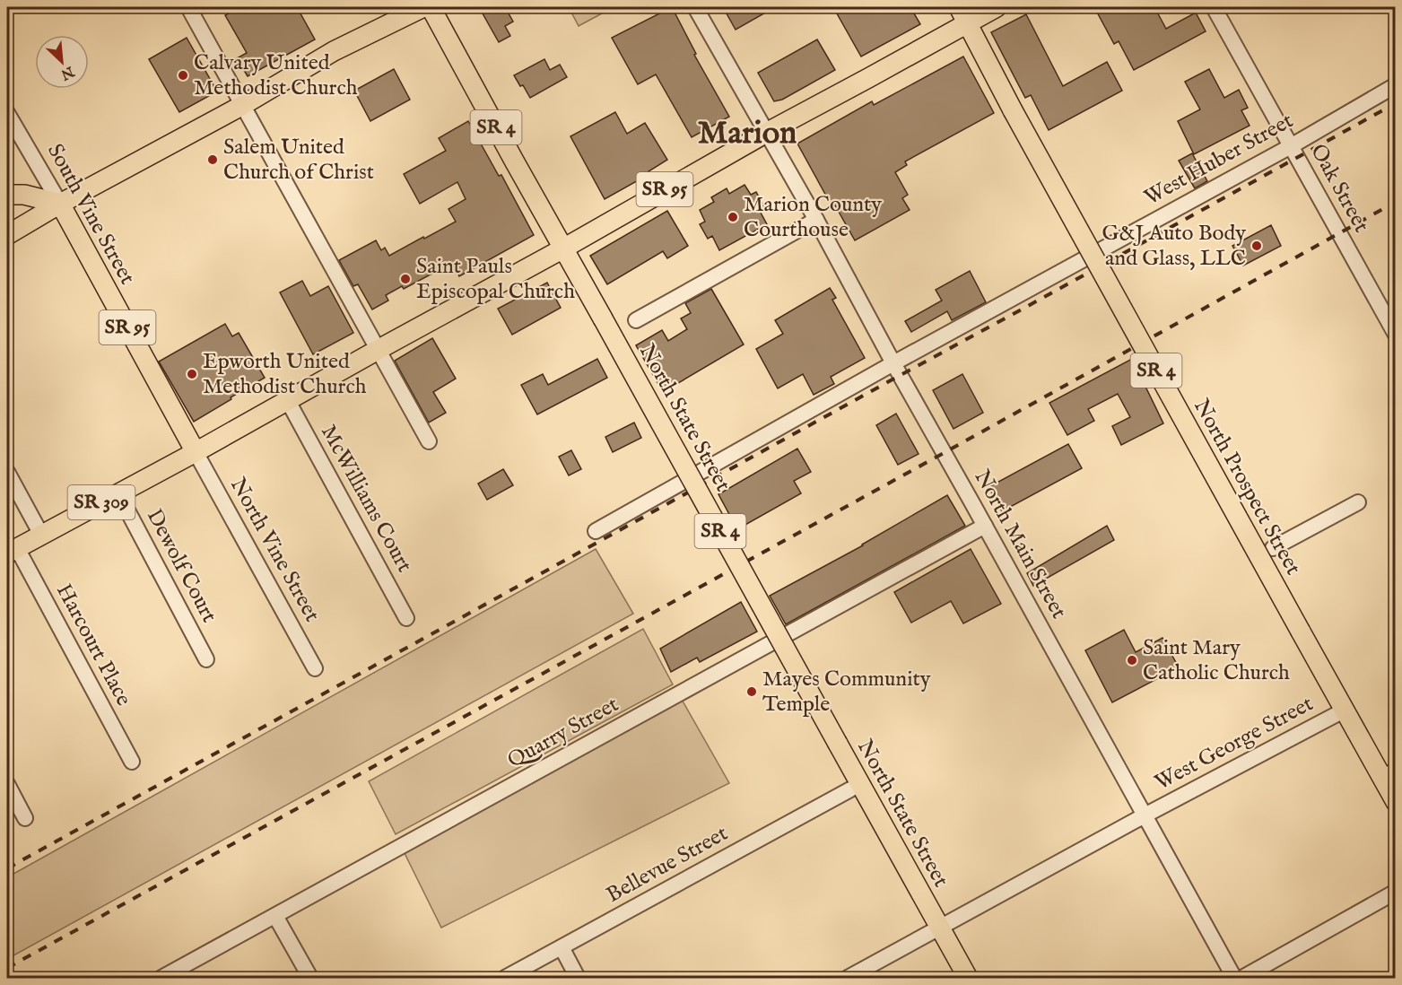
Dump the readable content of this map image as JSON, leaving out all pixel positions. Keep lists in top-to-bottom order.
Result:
{
  "streets": {
    "main road": [
      "SR 4",
      "SR 95",
      "South Vine Street",
      "North State Street",
      "North Prospect Street",
      "SR 309"
    ],
    "street": [
      "West Huber Street",
      "Oak Street",
      "McWilliams Court",
      "North Main Street",
      "North Vine Street",
      "Dewolf Court",
      "Harcourt Place",
      "Quarry Street",
      "West George Street",
      "Bellevue Street"
    ]
  },
  "crossings": [
    ["SR 4", "SR 95"],
    ["SR 4", "North State Street"],
    ["West Huber Street", "Oak Street"],
    ["West Huber Street", "North Main Street"],
    ["SR 95", "South Vine Street"],
    ["SR 95", "North State Street"],
    ["SR 95", "North Prospect Street"],
    ["SR 95", "McWilliams Court"],
    ["SR 95", "SR 309"],
    ["SR 95", "North Main Street"],
    ["SR 95", "North Vine Street"],
    ["South Vine Street", "SR 309"],
    ["South Vine Street", "North Vine Street"],
    ["North State Street", "West George Street"],
    ["North Prospect Street", "West George Street"],
    ["SR 309", "North Vine Street"],
    ["SR 309", "Dewolf Court"],
    ["SR 309", "Harcourt Place"],
    ["North Main Street", "Quarry Street"],
    ["North Main Street", "West George Street"]
  ],
  "districts": ["Marion"],
  "places": [
    "Calvary United Methodist Church",
    "Salem United Church of Christ",
    "Marion County Courthouse",
    "G&J Auto Body and Glass, LLC",
    "Saint Pauls Episcopal Church",
    "Epworth United Methodist Church",
    "Saint Mary Catholic Church",
    "Mayes Community Temple"
  ],
  "north": "bottom right"
}
